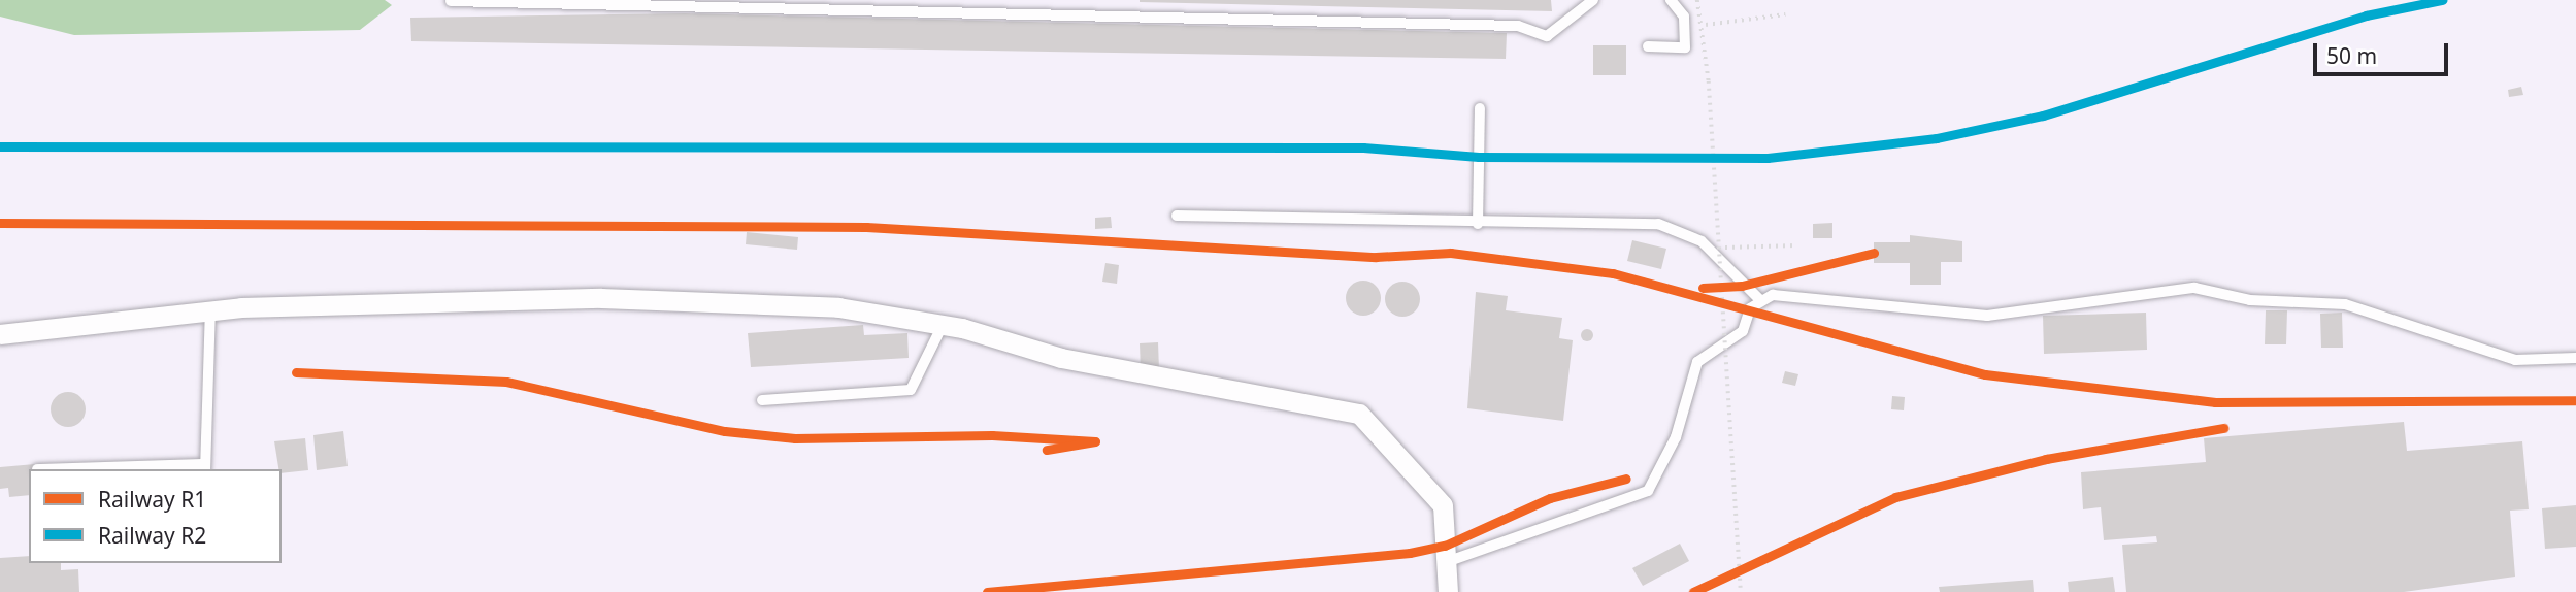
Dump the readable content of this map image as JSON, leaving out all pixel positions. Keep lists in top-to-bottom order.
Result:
{
  "lines": ["rail line R2", "rail line R1"],
  "legend": ["Railway R1", "Railway R2"],
  "scale_bar": "50 m"
}
